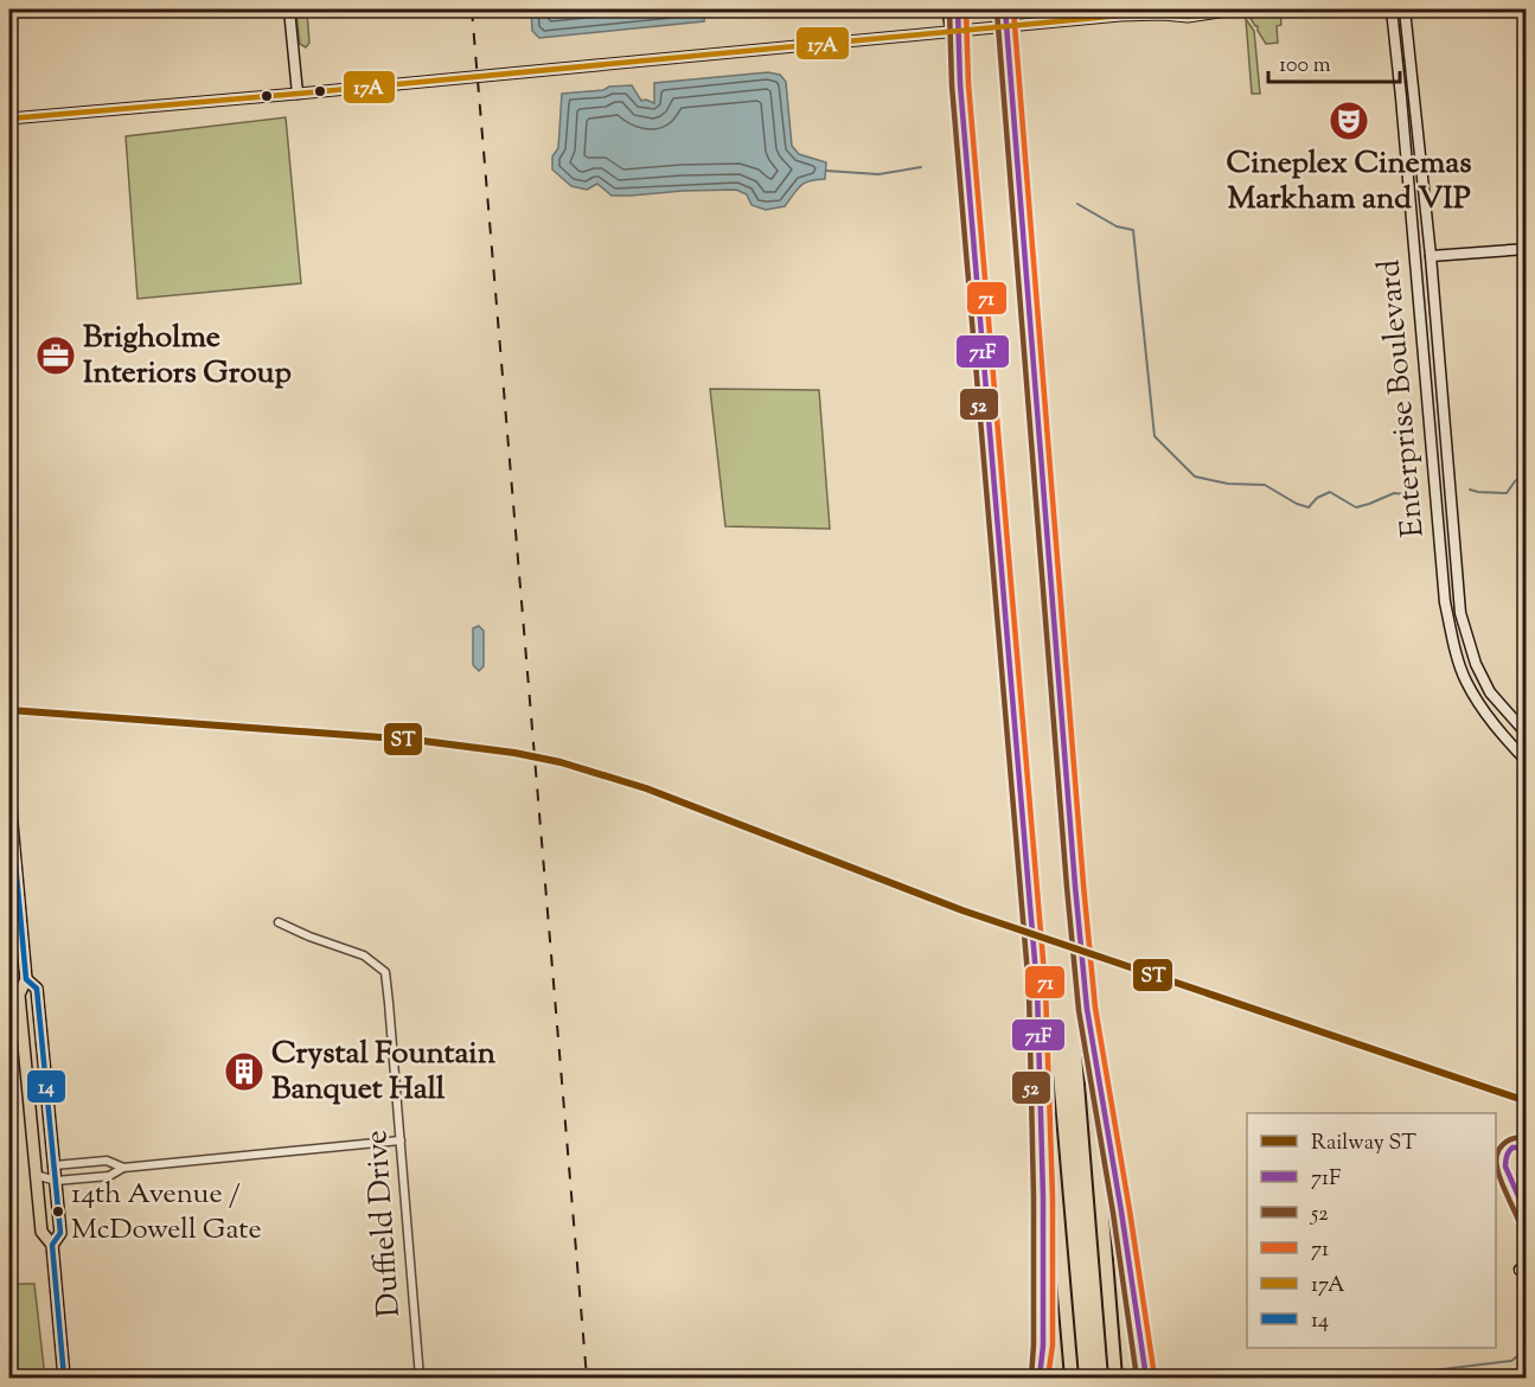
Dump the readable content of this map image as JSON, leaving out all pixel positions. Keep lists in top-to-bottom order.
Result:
{
  "streets": {
    "main road": ["Enterprise Boulevard"],
    "street": ["Duffield Drive"]
  },
  "places": {
    "theatre": ["Cineplex Cinemas Markham and VIP"],
    "office": ["Brigholme Interiors Group"],
    "building": ["Crystal Fountain Banquet Hall"],
    "other": ["14th Avenue / McDowell Gate"]
  },
  "lines": [
    "transit line 71F",
    "transit line 52",
    "transit line 71",
    "transit line 17A",
    "rail line ST",
    "transit line 14"
  ],
  "legend": [
    "Railway ST",
    "71F",
    "52",
    "71",
    "17A",
    "14"
  ],
  "scale_bar": "100 m"
}
